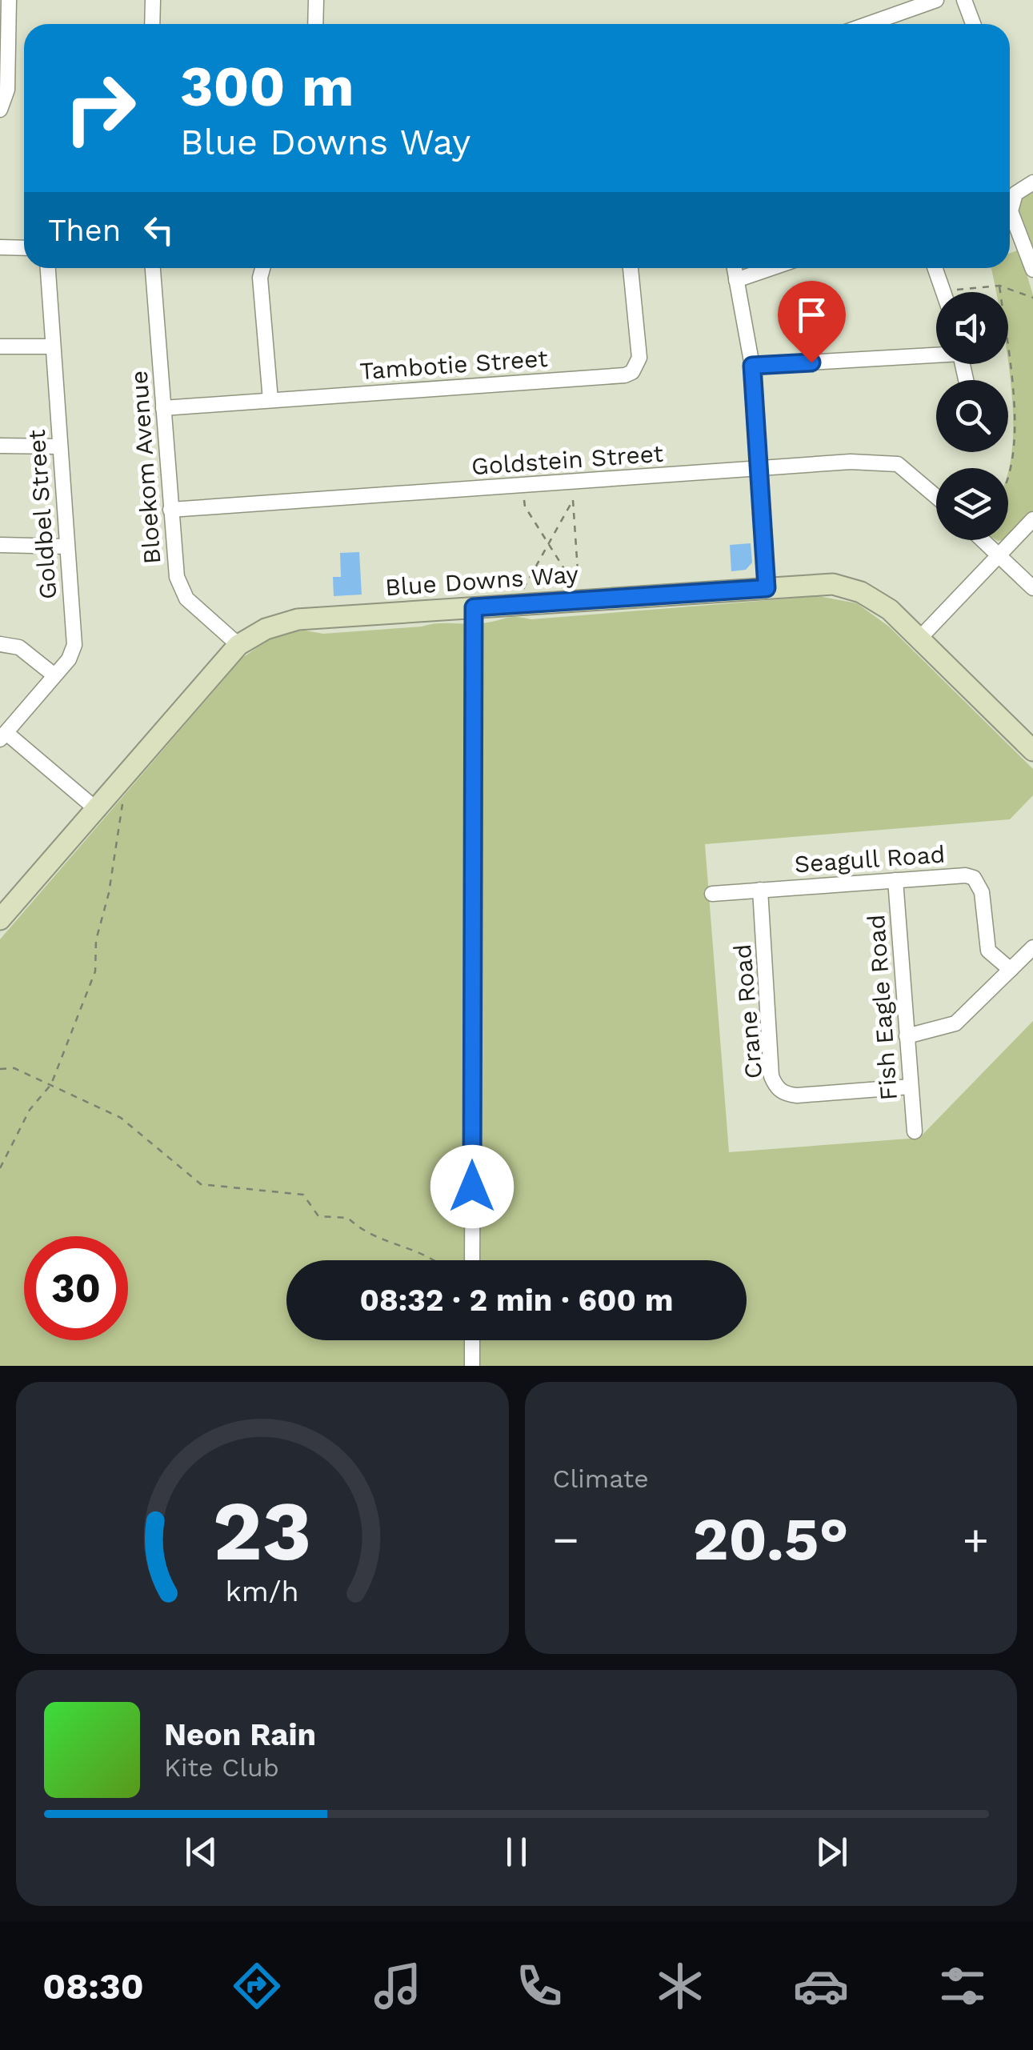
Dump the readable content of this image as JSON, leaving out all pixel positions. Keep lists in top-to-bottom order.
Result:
{
  "streets": {
    "street": [
      "Tambotie Street",
      "Goldstein Street",
      "Bloekom Avenue",
      "Goldbel Street",
      "Blue Downs Way",
      "Seagull Road",
      "Fish Eagle Road",
      "Crane Road"
    ]
  },
  "crossings": [
    ["Tambotie Street", "Bloekom Avenue"],
    ["Goldstein Street", "Bloekom Avenue"],
    ["Bloekom Avenue", "Blue Downs Way"],
    ["Seagull Road", "Fish Eagle Road"],
    ["Seagull Road", "Crane Road"],
    ["Fish Eagle Road", "Crane Road"]
  ],
  "page": {
    "turn": ["300 m", "Blue Downs Way"],
    "then": "Then",
    "limit": "30",
    "trip": "08:32 · 2 min · 600 m",
    "tile": "Climate",
    "heat": ["−", "20.5°", "+"],
    "song": ["Neon Rain", "Kite Club"],
    "tabs": "08:30",
    "gauge": ["23", "km/h"]
  }
}
